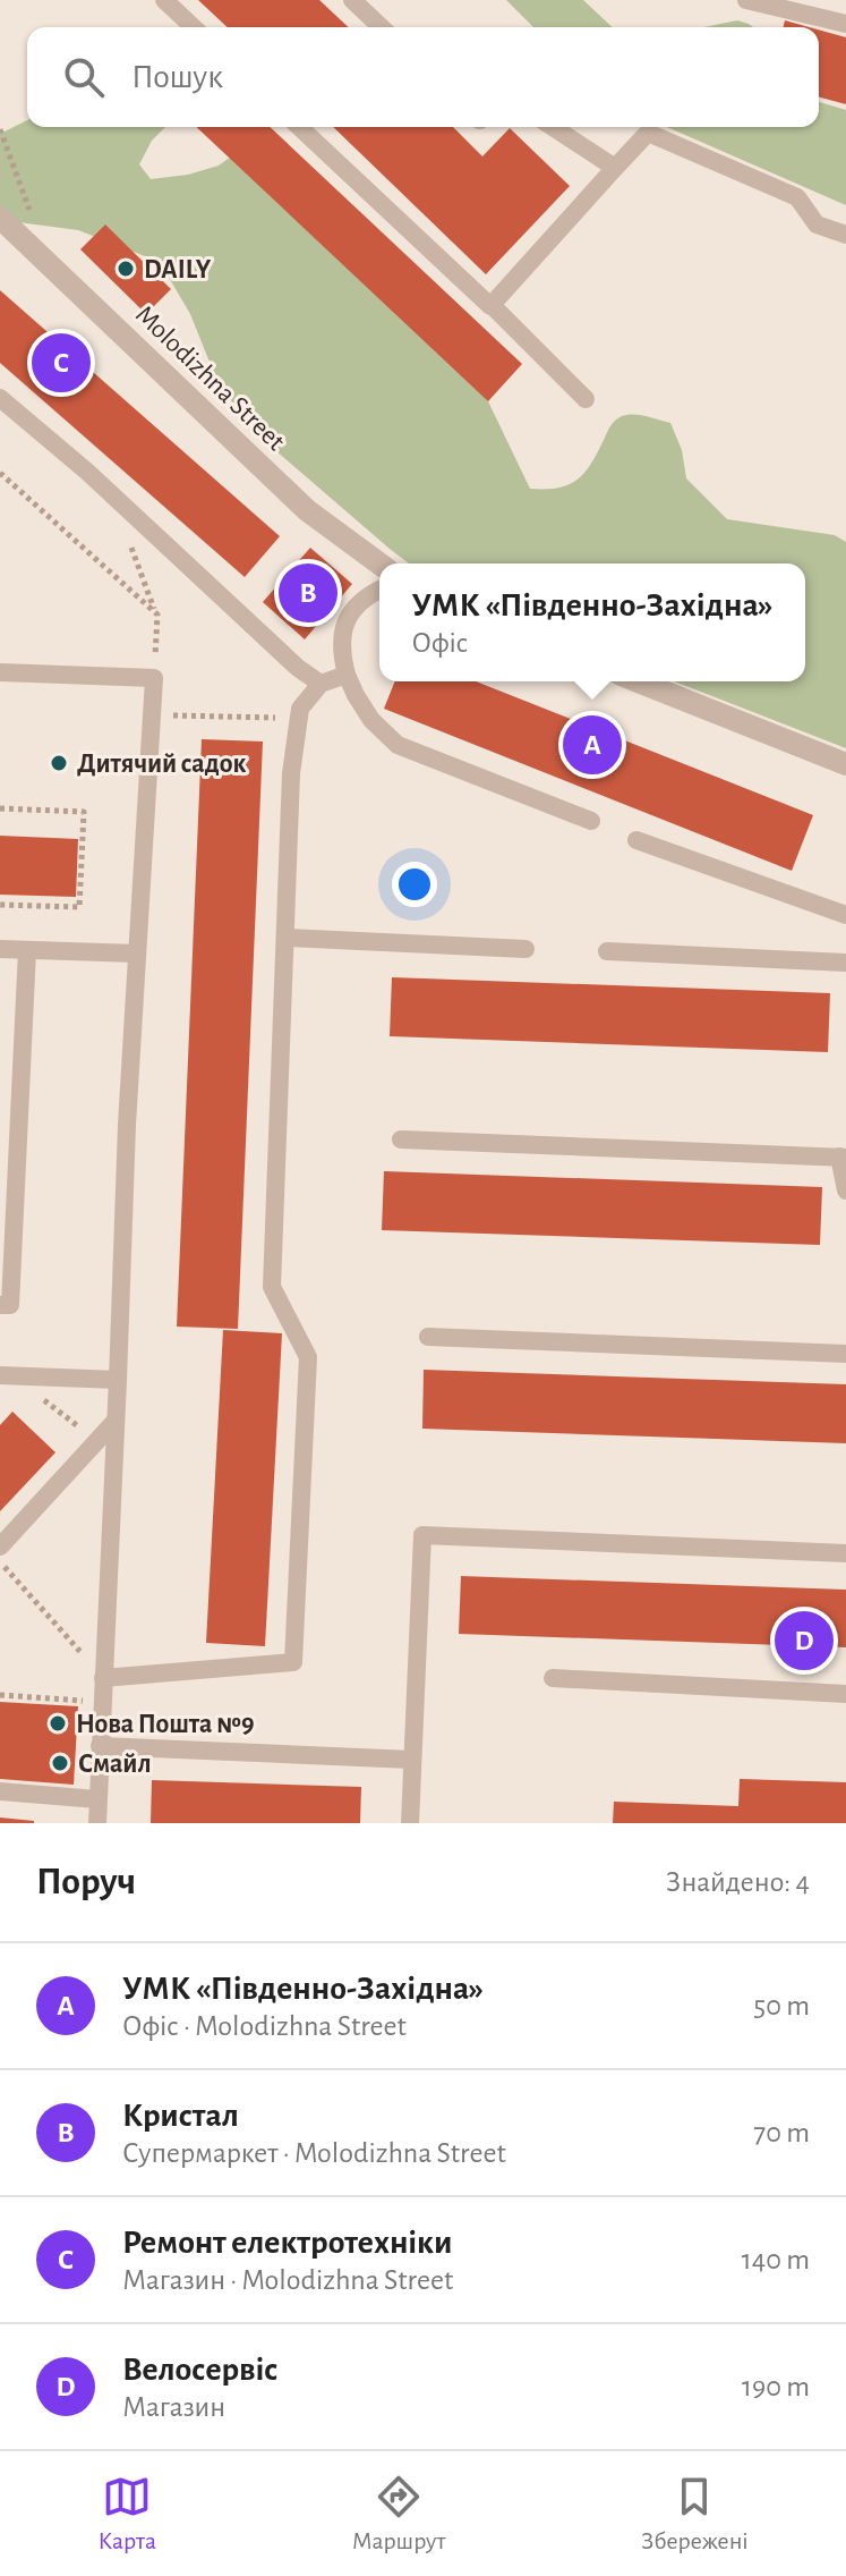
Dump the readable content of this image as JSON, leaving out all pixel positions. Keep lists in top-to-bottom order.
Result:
{
  "streets": {
    "street": ["Molodizhna Street"]
  },
  "places": [
    "DAILY",
    "Дитячий садок",
    "Нова Пошта №9",
    "Смайл"
  ],
  "page": {
    "search": "Пошук",
    "pins": [
      "C",
      "B",
      "A",
      "D"
    ],
    "popup": ["УМК «Південно-Західна»", "Офіс"],
    "heading": ["Поруч", "Знайдено: 4"],
    "list": [
      {
        "mark": "A",
        "name": "УМК «Південно-Західна»",
        "note": "Офіс · Molodizhna Street",
        "value": "50 m"
      },
      {
        "mark": "B",
        "name": "Кристал",
        "note": "Супермаркет · Molodizhna Street",
        "value": "70 m"
      },
      {
        "mark": "C",
        "name": "Ремонт електротехніки",
        "note": "Магазин · Molodizhna Street",
        "value": "140 m"
      },
      {
        "mark": "D",
        "name": "Велосервіс",
        "note": "Магазин",
        "value": "190 m"
      }
    ],
    "nav": ["Карта", "Маршрут", "Збережені"]
  }
}
